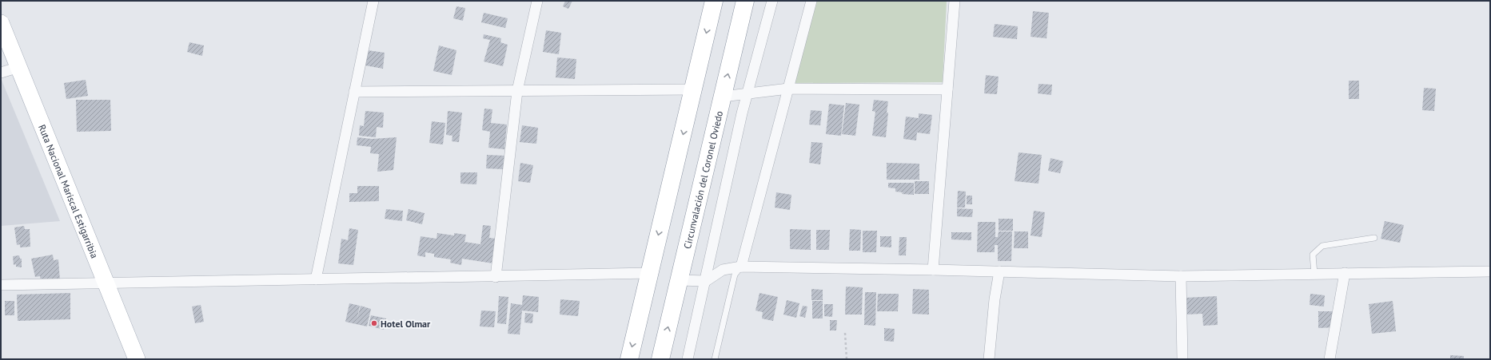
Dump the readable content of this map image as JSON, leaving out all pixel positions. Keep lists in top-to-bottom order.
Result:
{
  "streets": {
    "highway": ["Circunvalación del Coronel Oviedo"],
    "main road": ["Ruta Nacional Mariscal Estigarribia"]
  },
  "places": ["Hotel Olmar"]
}
